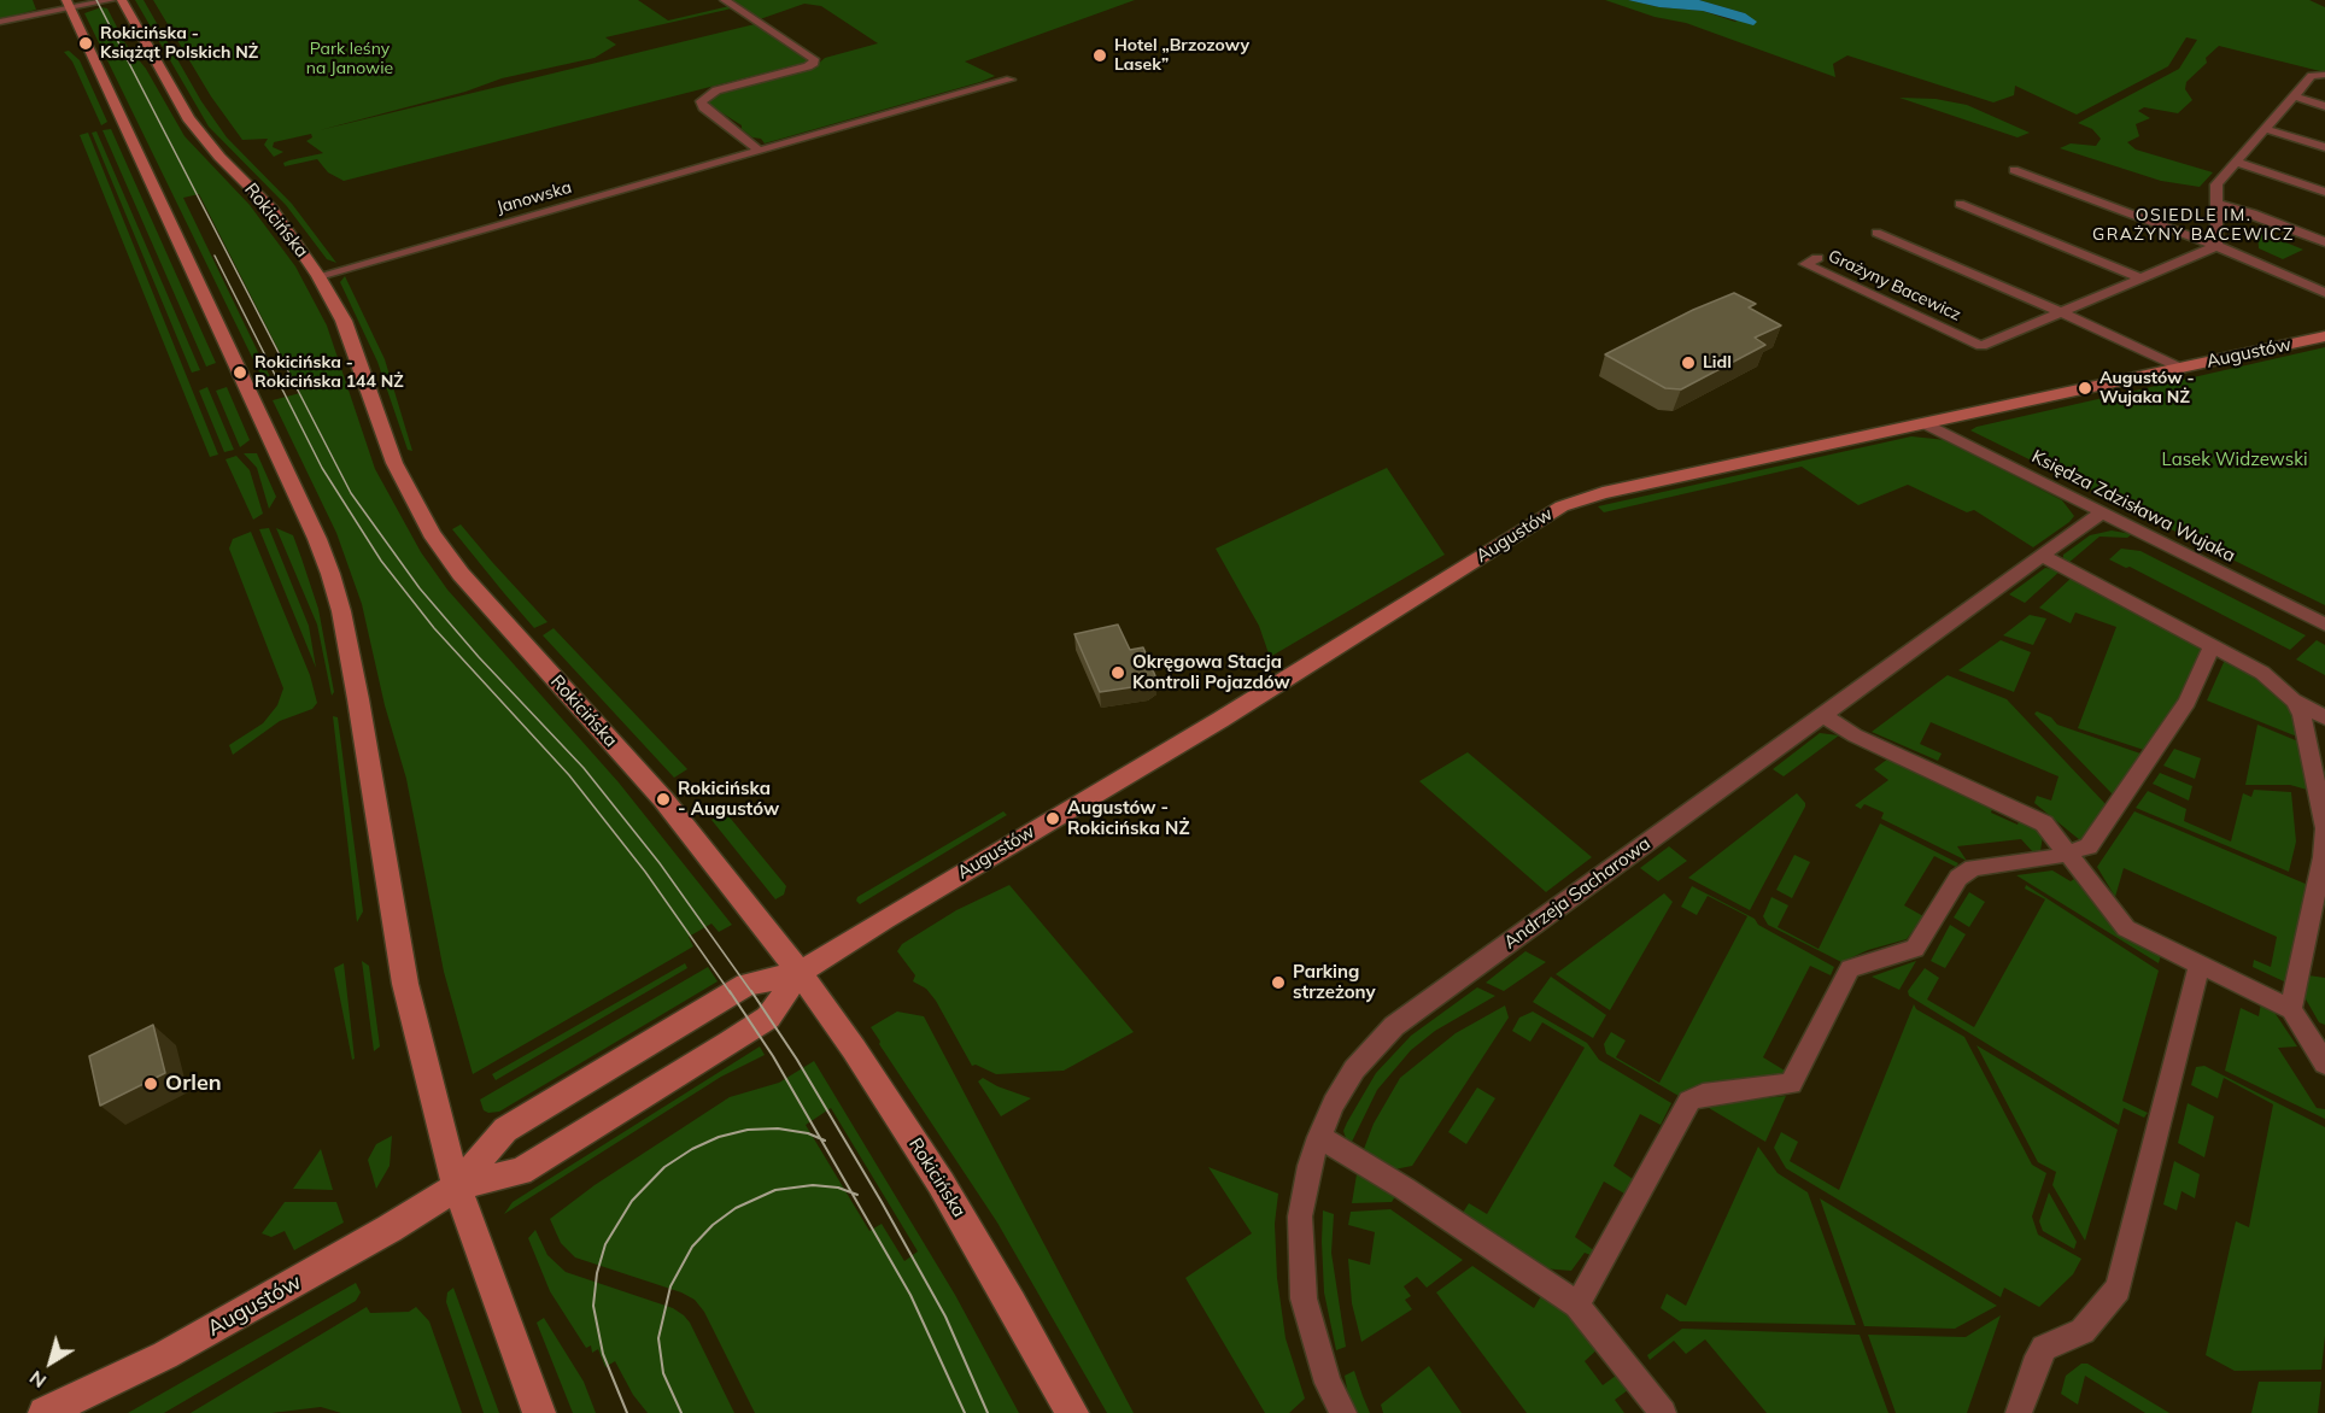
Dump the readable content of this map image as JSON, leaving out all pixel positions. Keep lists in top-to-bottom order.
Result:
{
  "streets": {
    "main road": ["Rokicińska", "Augustów"],
    "street": [
      "Janowska",
      "Grażyny Bacewicz",
      "Księdza Zdzisława Wujaka",
      "Andrzeja Sacharowa"
    ]
  },
  "crossings": [
    ["Janowska", "Rokicińska"],
    ["Rokicińska", "Augustów"],
    ["Augustów", "Księdza Zdzisława Wujaka"],
    ["Księdza Zdzisława Wujaka", "Andrzeja Sacharowa"]
  ],
  "districts": ["OSIEDLE IM. GRAŻYNY BACEWICZ"],
  "parks": ["Park leśny na Janowie", "Lasek Widzewski"],
  "places": [
    "Rokicińska - Książąt Polskich NŻ",
    "Hotel „Brzozowy Lasek”",
    "Lidl",
    "Rokicińska - Rokicińska 144 NŻ",
    "Augustów - Wujaka NŻ",
    "Okręgowa Stacja Kontroli Pojazdów",
    "Rokicińska - Augustów",
    "Augustów - Rokicińska NŻ",
    "Parking strzeżony",
    "Orlen"
  ],
  "north": "bottom left"
}
